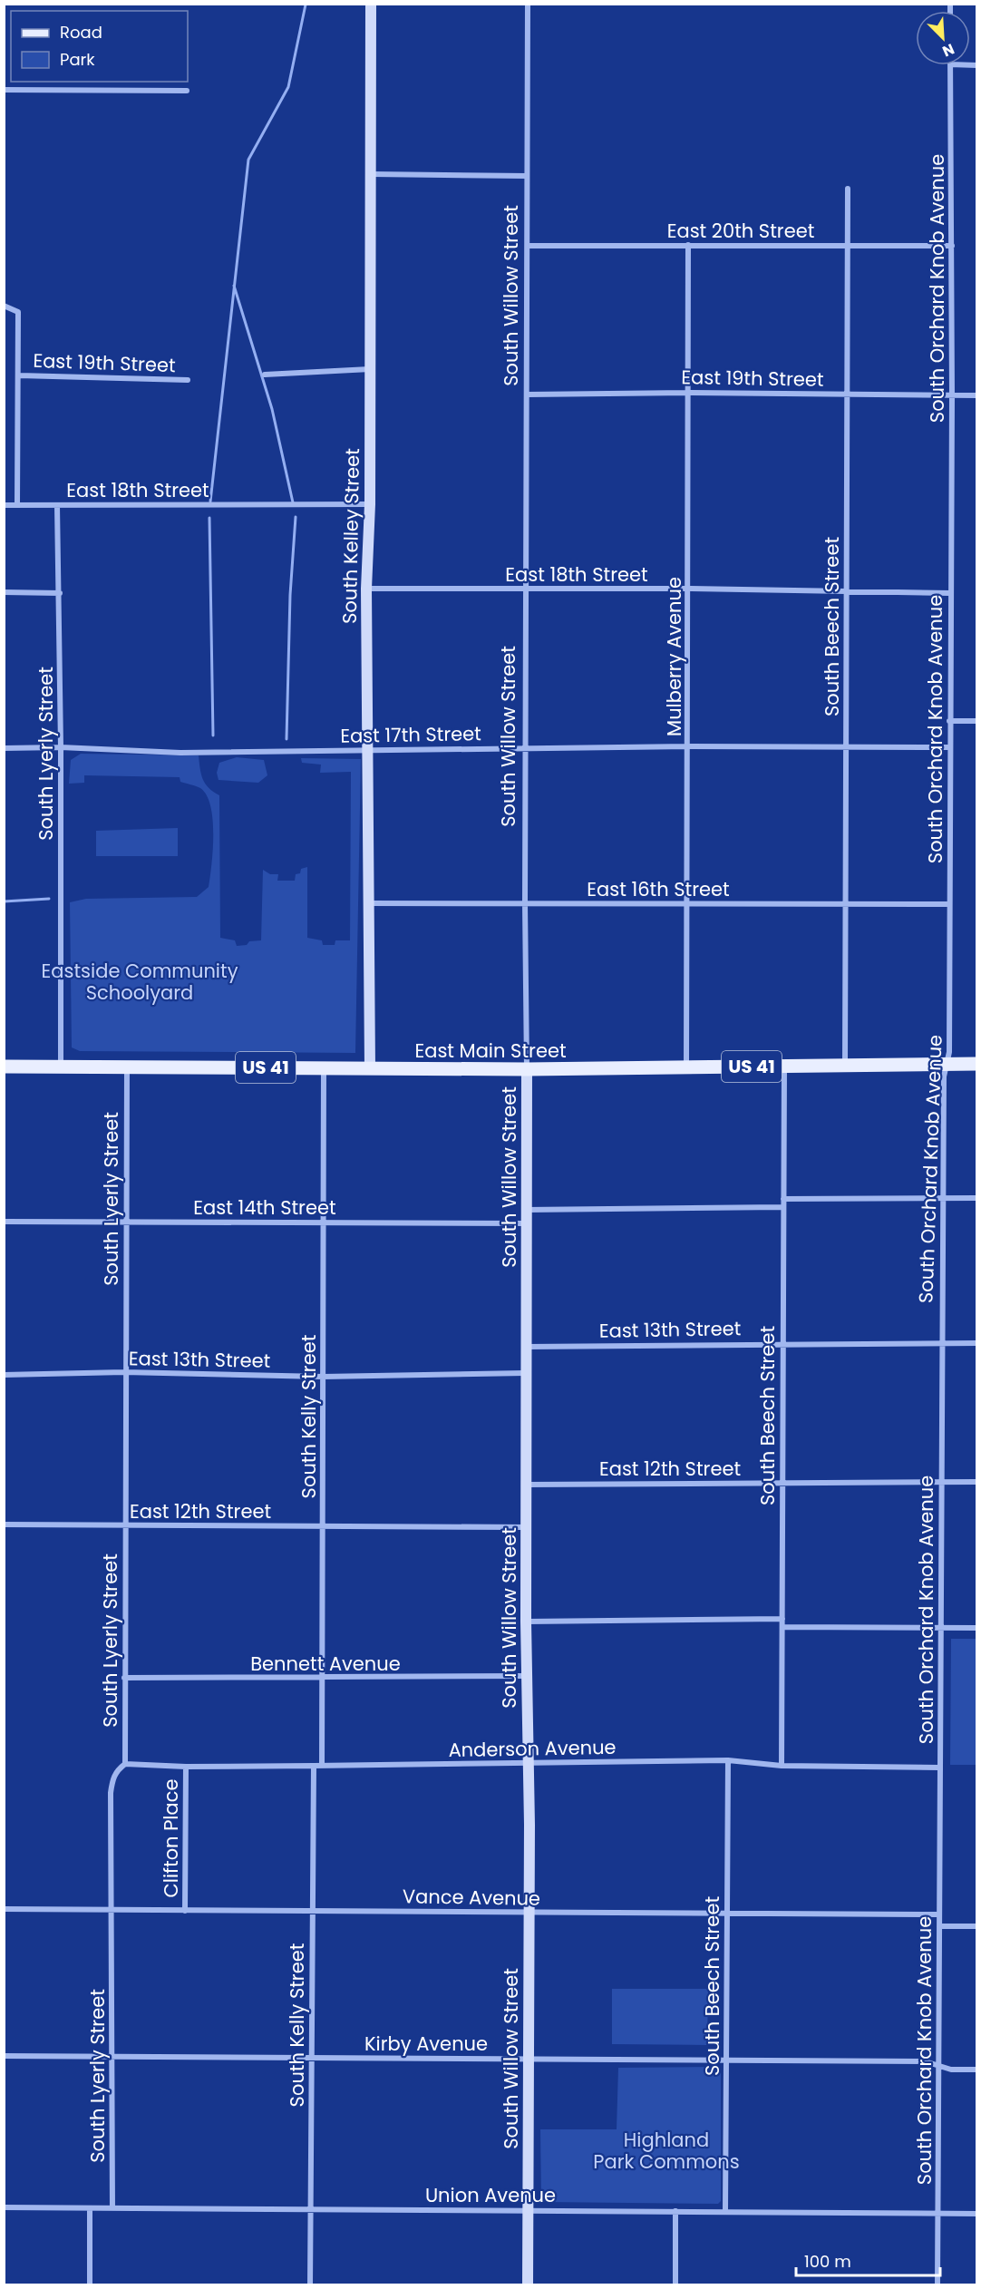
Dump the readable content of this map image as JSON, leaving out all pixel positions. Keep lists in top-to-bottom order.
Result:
{
  "streets": {
    "main road": [
      "South Willow Street",
      "South Kelley Street",
      "East Main Street",
      "US 41"
    ],
    "street": [
      "East 20th Street",
      "South Orchard Knob Avenue",
      "East 19th Street",
      "East 18th Street",
      "South Beech Street",
      "Mulberry Avenue",
      "East 17th Street",
      "South Lyerly Street",
      "East 16th Street",
      "East 14th Street",
      "East 13th Street",
      "South Kelly Street",
      "East 12th Street",
      "Bennett Avenue",
      "Anderson Avenue",
      "Clifton Place",
      "Vance Avenue",
      "Kirby Avenue",
      "Union Avenue"
    ]
  },
  "crossings": [
    ["East 20th Street", "South Orchard Knob Avenue"],
    ["East 20th Street", "South Willow Street"],
    ["East 20th Street", "South Beech Street"],
    ["East 20th Street", "Mulberry Avenue"],
    ["South Orchard Knob Avenue", "East 19th Street"],
    ["South Orchard Knob Avenue", "East 18th Street"],
    ["South Orchard Knob Avenue", "East 17th Street"],
    ["South Orchard Knob Avenue", "East 16th Street"],
    ["South Orchard Knob Avenue", "East Main Street"],
    ["South Orchard Knob Avenue", "East 13th Street"],
    ["South Orchard Knob Avenue", "East 12th Street"],
    ["South Orchard Knob Avenue", "Anderson Avenue"],
    ["South Orchard Knob Avenue", "Vance Avenue"],
    ["South Orchard Knob Avenue", "Kirby Avenue"],
    ["South Orchard Knob Avenue", "Union Avenue"],
    ["South Willow Street", "East 19th Street"],
    ["South Willow Street", "East 18th Street"],
    ["South Willow Street", "East 17th Street"],
    ["South Willow Street", "East 16th Street"],
    ["South Willow Street", "East Main Street"],
    ["South Willow Street", "East 14th Street"],
    ["South Willow Street", "East 13th Street"],
    ["South Willow Street", "East 12th Street"],
    ["South Willow Street", "Bennett Avenue"],
    ["South Willow Street", "Anderson Avenue"],
    ["South Willow Street", "Vance Avenue"],
    ["South Willow Street", "Kirby Avenue"],
    ["South Willow Street", "Union Avenue"],
    ["East 19th Street", "South Beech Street"],
    ["East 19th Street", "Mulberry Avenue"],
    ["East 18th Street", "South Kelley Street"],
    ["East 18th Street", "South Beech Street"],
    ["East 18th Street", "Mulberry Avenue"],
    ["East 18th Street", "South Lyerly Street"],
    ["South Kelley Street", "East 17th Street"],
    ["South Kelley Street", "East 16th Street"],
    ["South Kelley Street", "East Main Street"],
    ["South Beech Street", "East 17th Street"],
    ["South Beech Street", "East 16th Street"],
    ["South Beech Street", "East Main Street"],
    ["South Beech Street", "East 13th Street"],
    ["South Beech Street", "East 12th Street"],
    ["South Beech Street", "Anderson Avenue"],
    ["South Beech Street", "Vance Avenue"],
    ["South Beech Street", "Kirby Avenue"],
    ["South Beech Street", "Union Avenue"],
    ["Mulberry Avenue", "East 17th Street"],
    ["Mulberry Avenue", "East 16th Street"],
    ["Mulberry Avenue", "East Main Street"],
    ["East 17th Street", "South Lyerly Street"],
    ["South Lyerly Street", "East Main Street"],
    ["South Lyerly Street", "East 14th Street"],
    ["South Lyerly Street", "East 13th Street"],
    ["South Lyerly Street", "East 12th Street"],
    ["South Lyerly Street", "Bennett Avenue"],
    ["South Lyerly Street", "Anderson Avenue"],
    ["South Lyerly Street", "Vance Avenue"],
    ["South Lyerly Street", "Kirby Avenue"],
    ["South Lyerly Street", "Union Avenue"],
    ["East Main Street", "South Kelly Street"],
    ["East 14th Street", "South Kelly Street"],
    ["East 13th Street", "South Kelly Street"],
    ["South Kelly Street", "East 12th Street"],
    ["South Kelly Street", "Bennett Avenue"],
    ["South Kelly Street", "Anderson Avenue"],
    ["South Kelly Street", "Vance Avenue"],
    ["South Kelly Street", "Kirby Avenue"],
    ["South Kelly Street", "Union Avenue"],
    ["Anderson Avenue", "Clifton Place"],
    ["Clifton Place", "Vance Avenue"]
  ],
  "parks": ["Eastside Community Schoolyard", "Highland Park Commons"],
  "legend": ["Road", "Park"],
  "scale_bar": "100 m",
  "north": "bottom right"
}
